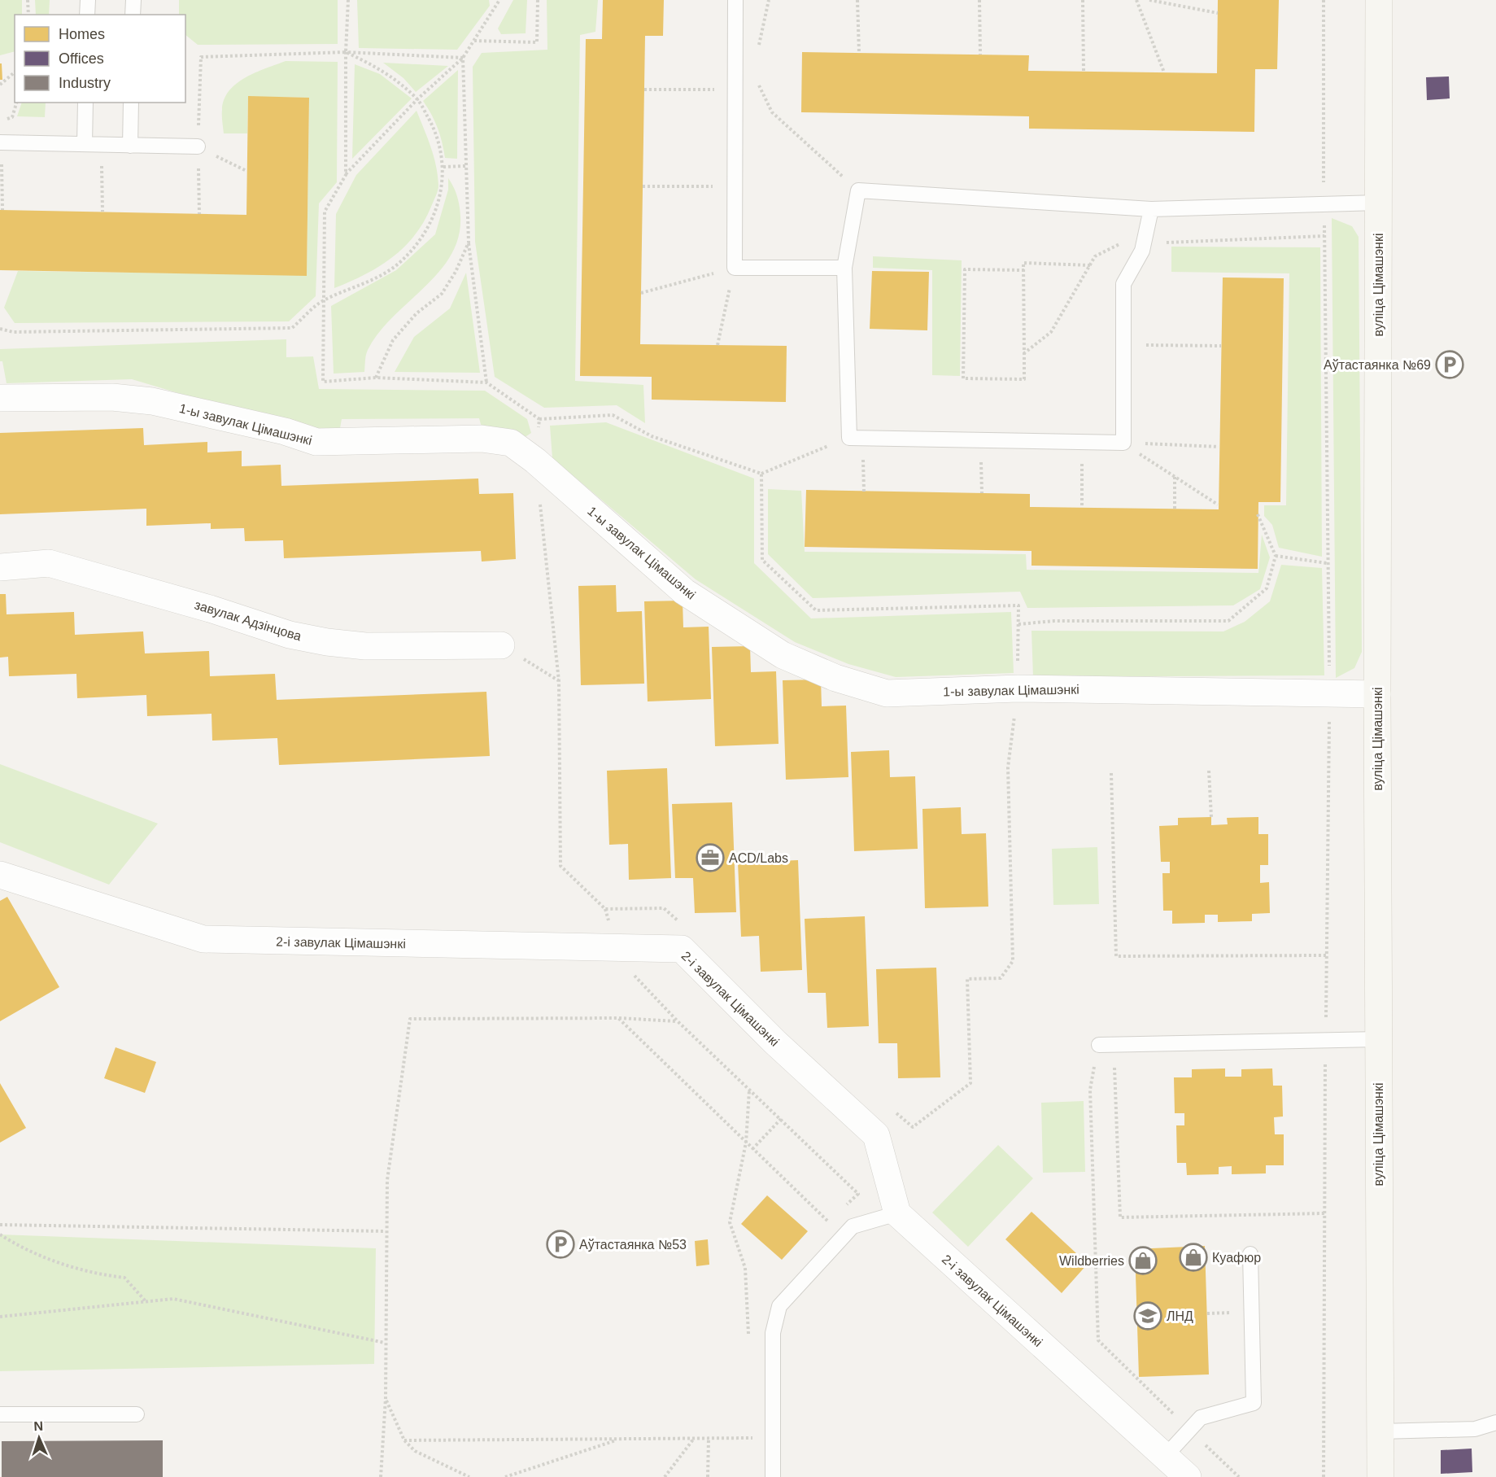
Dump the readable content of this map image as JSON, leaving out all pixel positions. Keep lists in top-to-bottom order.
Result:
{
  "streets": {
    "main road": ["вуліца Цімашэнкі"],
    "street": ["1-ы завулак Цімашэнкі", "завулак Адзінцова", "2-і завулак Цімашэнкі"]
  },
  "crossings": [
    ["вуліца Цімашэнкі", "1-ы завулак Цімашэнкі"]
  ],
  "places": {
    "parking": ["Аўтастаянка №69", "Аўтастаянка №53"],
    "office": ["ACD/Labs"],
    "shop": ["Куафюр", "Wildberries"],
    "school or university": ["ЛНД"]
  },
  "legend": ["Homes", "Offices", "Industry"],
  "north": "top"
}
